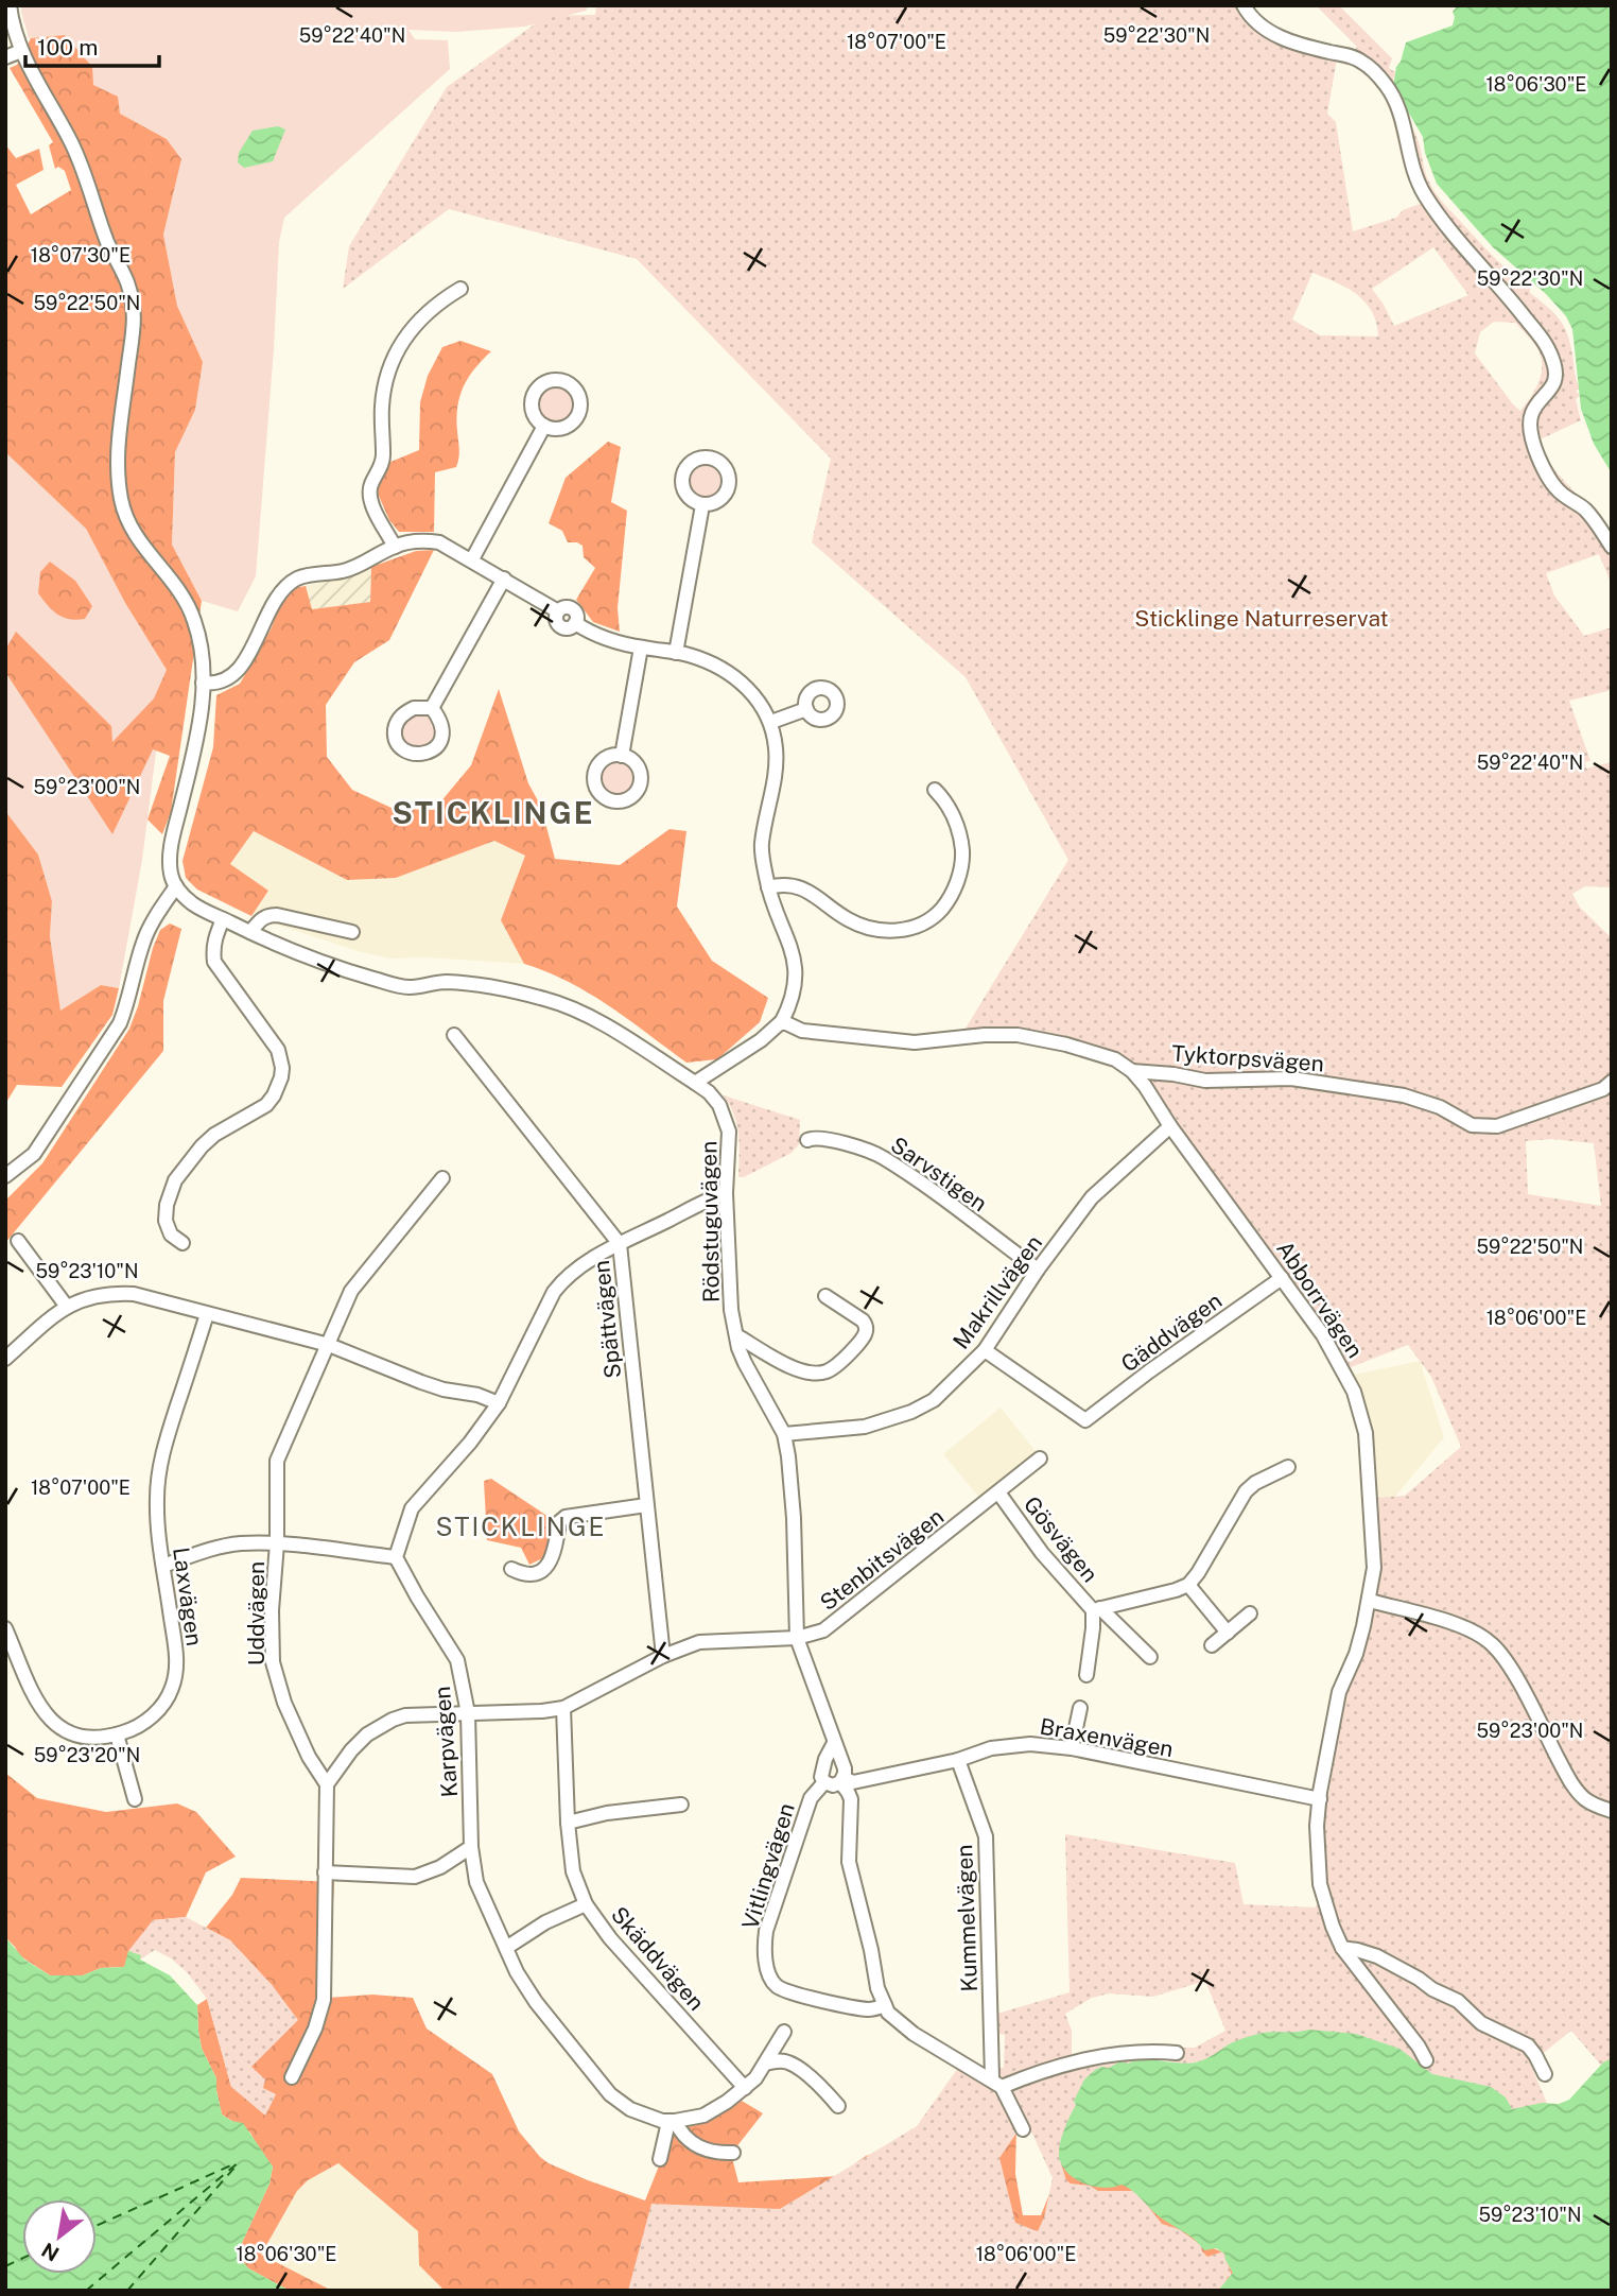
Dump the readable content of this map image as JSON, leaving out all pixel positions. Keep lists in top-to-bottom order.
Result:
{
  "streets": {
    "street": [
      "Tyktorpsvägen",
      "Sarvstigen",
      "Rödstuguvägen",
      "Makrillvägen",
      "Abborrvägen",
      "Spättvägen",
      "Gäddvägen",
      "Gösvägen",
      "Stenbitsvägen",
      "Laxvägen",
      "Uddvägen",
      "Braxenvägen",
      "Karpvägen",
      "Vitlingvägen",
      "Kummelvägen",
      "Skäddvägen"
    ]
  },
  "crossings": [
    ["Tyktorpsvägen", "Abborrvägen"],
    ["Sarvstigen", "Makrillvägen"],
    ["Rödstuguvägen", "Makrillvägen"],
    ["Rödstuguvägen", "Stenbitsvägen"],
    ["Rödstuguvägen", "Braxenvägen"],
    ["Rödstuguvägen", "Vitlingvägen"],
    ["Rödstuguvägen", "Kummelvägen"],
    ["Makrillvägen", "Abborrvägen"],
    ["Makrillvägen", "Gäddvägen"],
    ["Abborrvägen", "Gäddvägen"],
    ["Abborrvägen", "Braxenvägen"],
    ["Spättvägen", "Stenbitsvägen"],
    ["Gösvägen", "Stenbitsvägen"],
    ["Stenbitsvägen", "Uddvägen"],
    ["Stenbitsvägen", "Karpvägen"],
    ["Stenbitsvägen", "Skäddvägen"],
    ["Braxenvägen", "Kummelvägen"]
  ],
  "districts": ["STICKLINGE", "STICKLINGE"],
  "parks": ["Sticklinge Naturreservat"],
  "scale_bar": "100 m",
  "north": "bottom left",
  "coordinates": [
    "59°22'40\"N",
    "59°22'30\"N",
    "18°07'00\"E",
    "18°06'30\"E",
    "18°07'30\"E",
    "59°22'50\"N",
    "59°23'00\"N",
    "59°23'10\"N",
    "18°06'00\"E",
    "59°23'20\"N"
  ]
}
